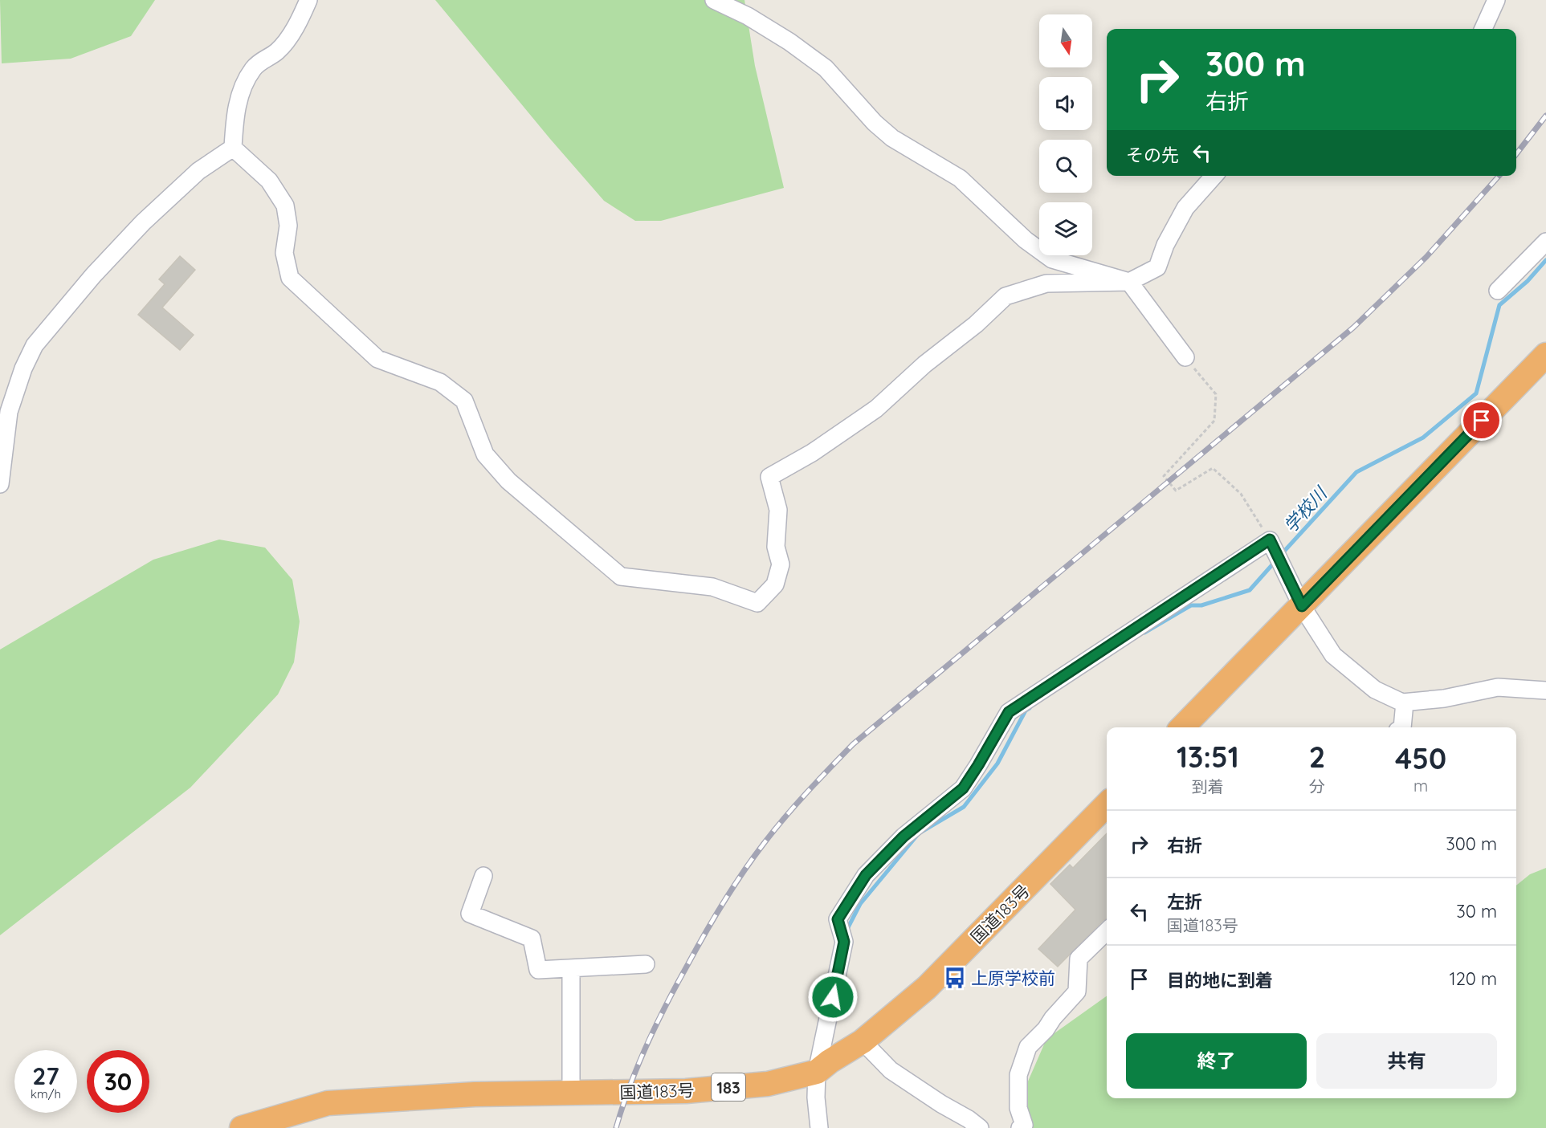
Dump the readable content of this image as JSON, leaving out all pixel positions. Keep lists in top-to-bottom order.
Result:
{
  "streets": {
    "highway": ["国道183号", "183"]
  },
  "water": ["学校川"],
  "places": {
    "bus stop": ["上原学校前"]
  },
  "north": "bottom",
  "page": {
    "turn": ["300 m", "右折"],
    "then": "その先",
    "eta": [
      "13:51",
      "到着",
      "2",
      "分",
      "450",
      "m"
    ],
    "list": [
      {
        "name": "右折",
        "value": "300 m"
      },
      {
        "name": "左折",
        "note": "国道183号",
        "value": "30 m"
      },
      {
        "name": "目的地に到着",
        "value": "120 m"
      }
    ],
    "buttons": ["終了", "共有"],
    "speed": "27 km/h",
    "limit": "30"
  }
}
